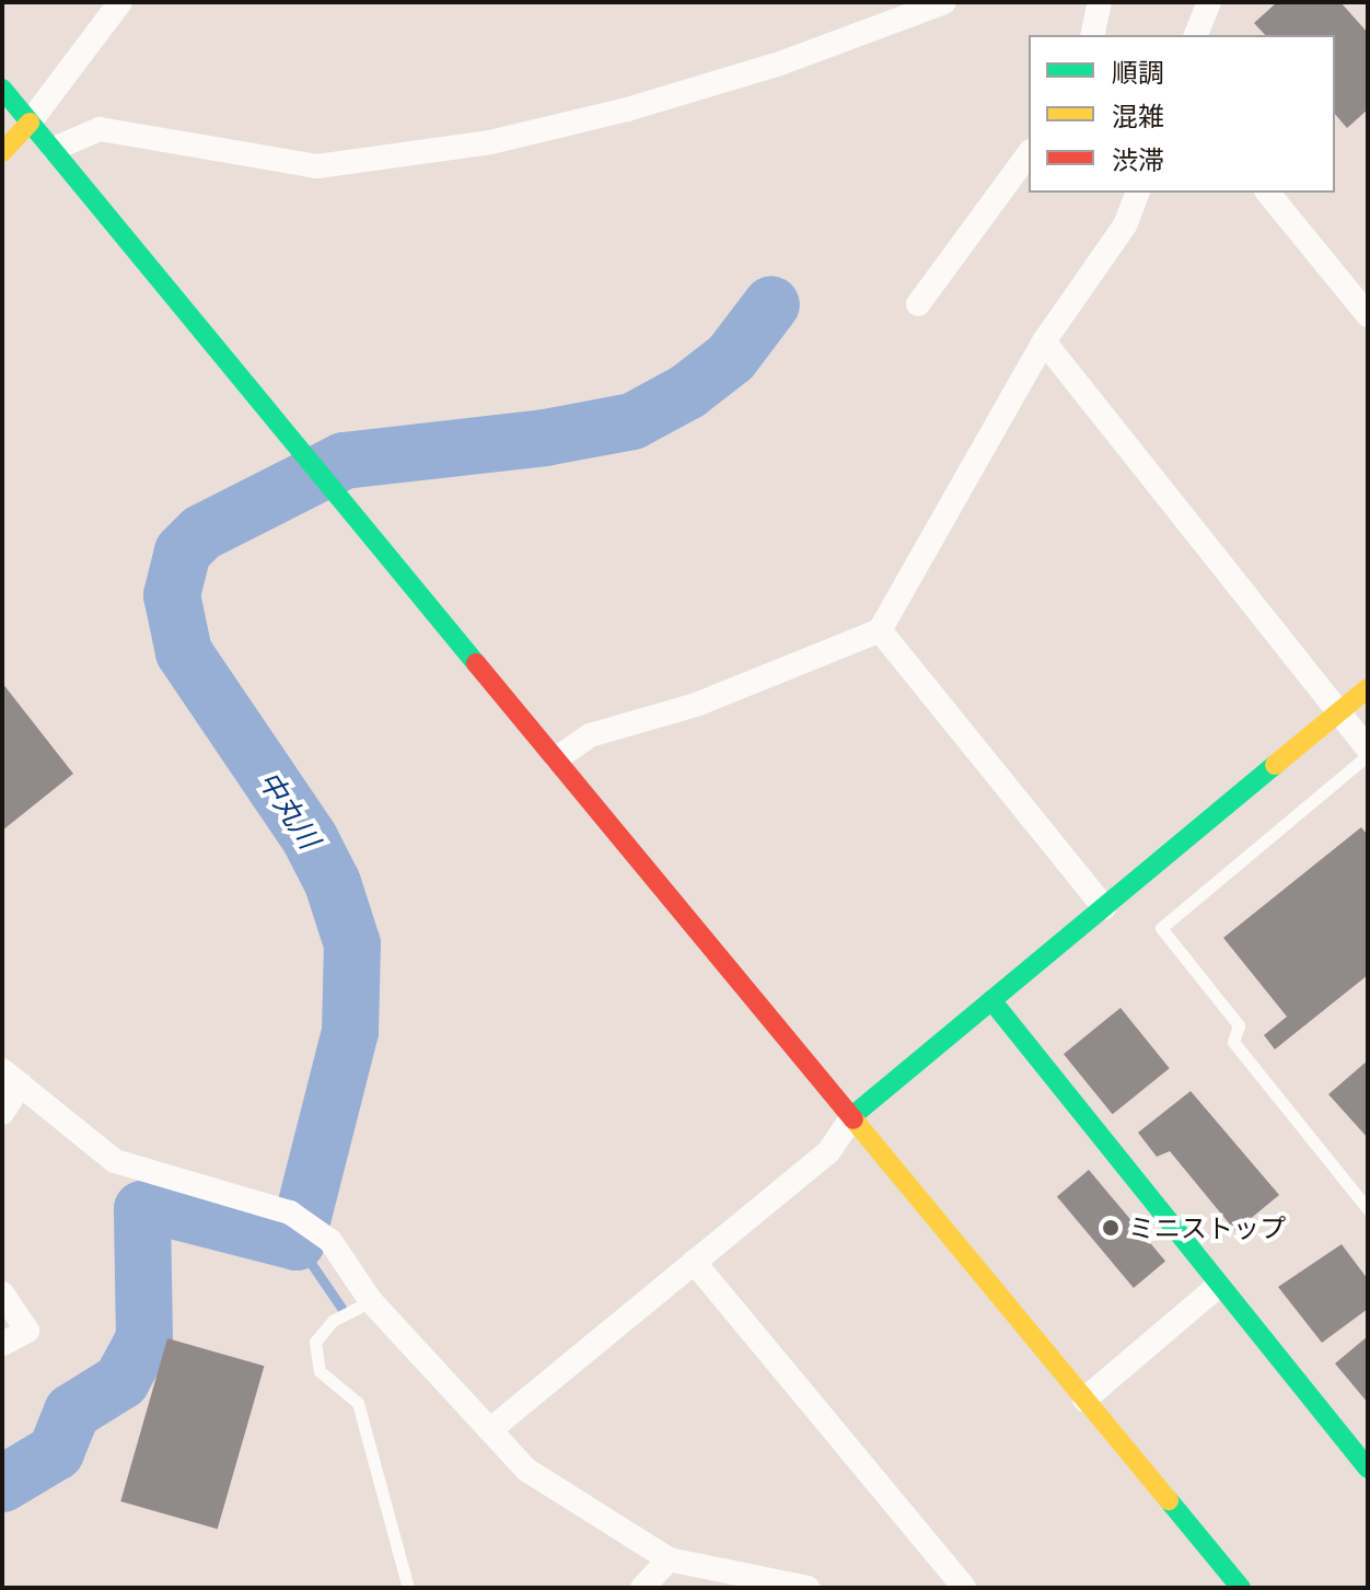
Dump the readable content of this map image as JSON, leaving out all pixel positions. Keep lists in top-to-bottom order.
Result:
{
  "water": ["中丸川"],
  "places": ["ミニストップ"],
  "legend": ["順調", "混雑", "渋滞"]
}
